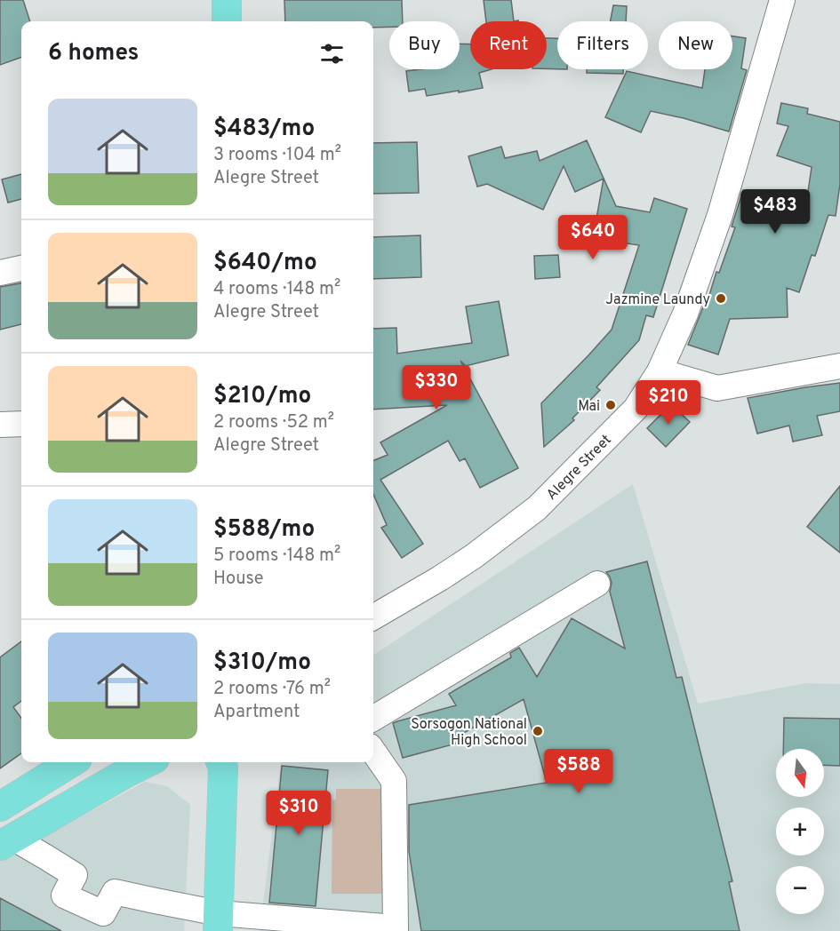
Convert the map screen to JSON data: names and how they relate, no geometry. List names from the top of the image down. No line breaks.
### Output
{"streets":{"street":["Alegre Street"]},"places":["Jazmine Laundy","Mai","Sorsogon National High School"],"north":"bottom","page":{"chip":["Buy","Rent","Filters","New"],"heading":"6 homes","list":[{"name":"$483/mo","note":"3 rooms · 104 m² · Alegre Street"},{"name":"$640/mo","note":"4 rooms · 148 m² · Alegre Street"},{"name":"$210/mo","note":"2 rooms · 52 m² · Alegre Street"},{"name":"$588/mo","note":"5 rooms · 148 m² · House"},{"name":"$310/mo","note":"2 rooms · 76 m² · Apartment"}],"price":["$483","$640","$330","$210","$588","$310"],"map_buttons":["+","−"]}}
